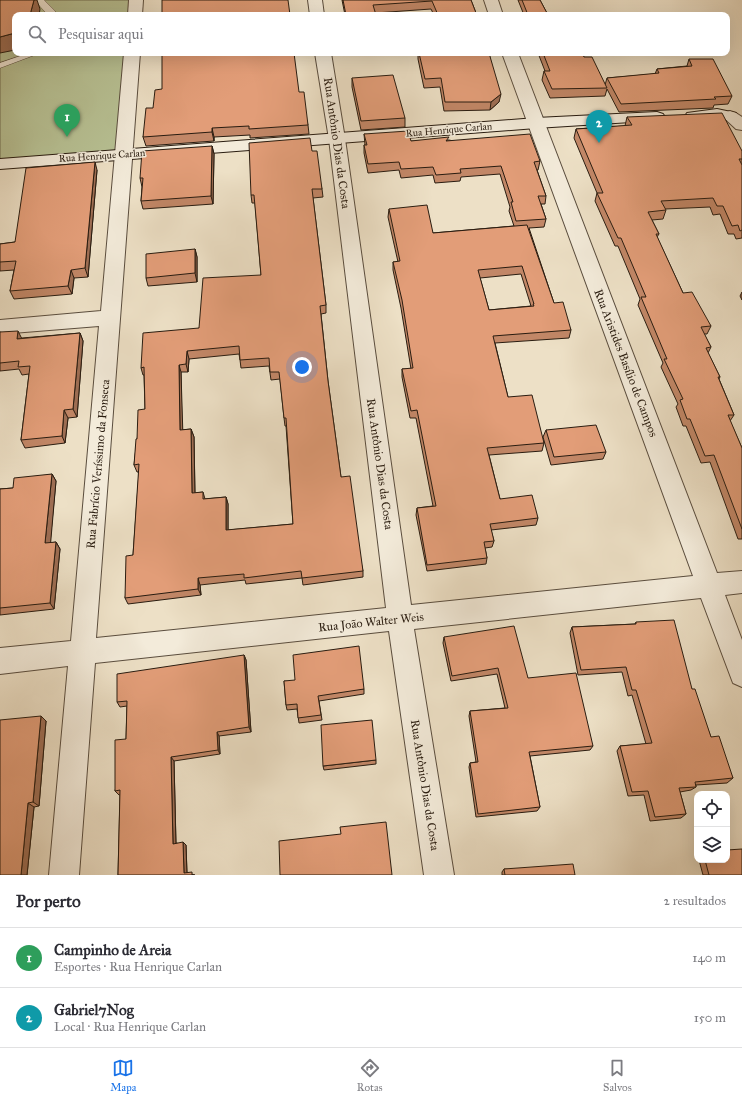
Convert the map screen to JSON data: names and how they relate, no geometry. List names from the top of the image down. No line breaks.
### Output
{"streets":{"street":["Rua Henrique Carlan","Rua Antônio Dias da Costa","Rua Aristides Basílio de Campos","Rua Fabrício Veríssimo da Fonseca","Rua João Walter Weis"]},"crossings":[["Rua Henrique Carlan","Rua Antônio Dias da Costa"],["Rua Henrique Carlan","Rua Aristides Basílio de Campos"],["Rua Henrique Carlan","Rua Fabrício Veríssimo da Fonseca"],["Rua Antônio Dias da Costa","Rua João Walter Weis"],["Rua Aristides Basílio de Campos","Rua João Walter Weis"],["Rua Fabrício Veríssimo da Fonseca","Rua João Walter Weis"]],"page":{"search":"Pesquisar aqui","pins":["1","2"],"heading":["Por perto","2 resultados"],"list":[{"mark":"1","name":"Campinho de Areia","note":"Esportes · Rua Henrique Carlan","value":"140 m"},{"mark":"2","name":"Gabriel7Nog","note":"Local · Rua Henrique Carlan","value":"150 m"}],"nav":["Mapa","Rotas","Salvos"]}}
